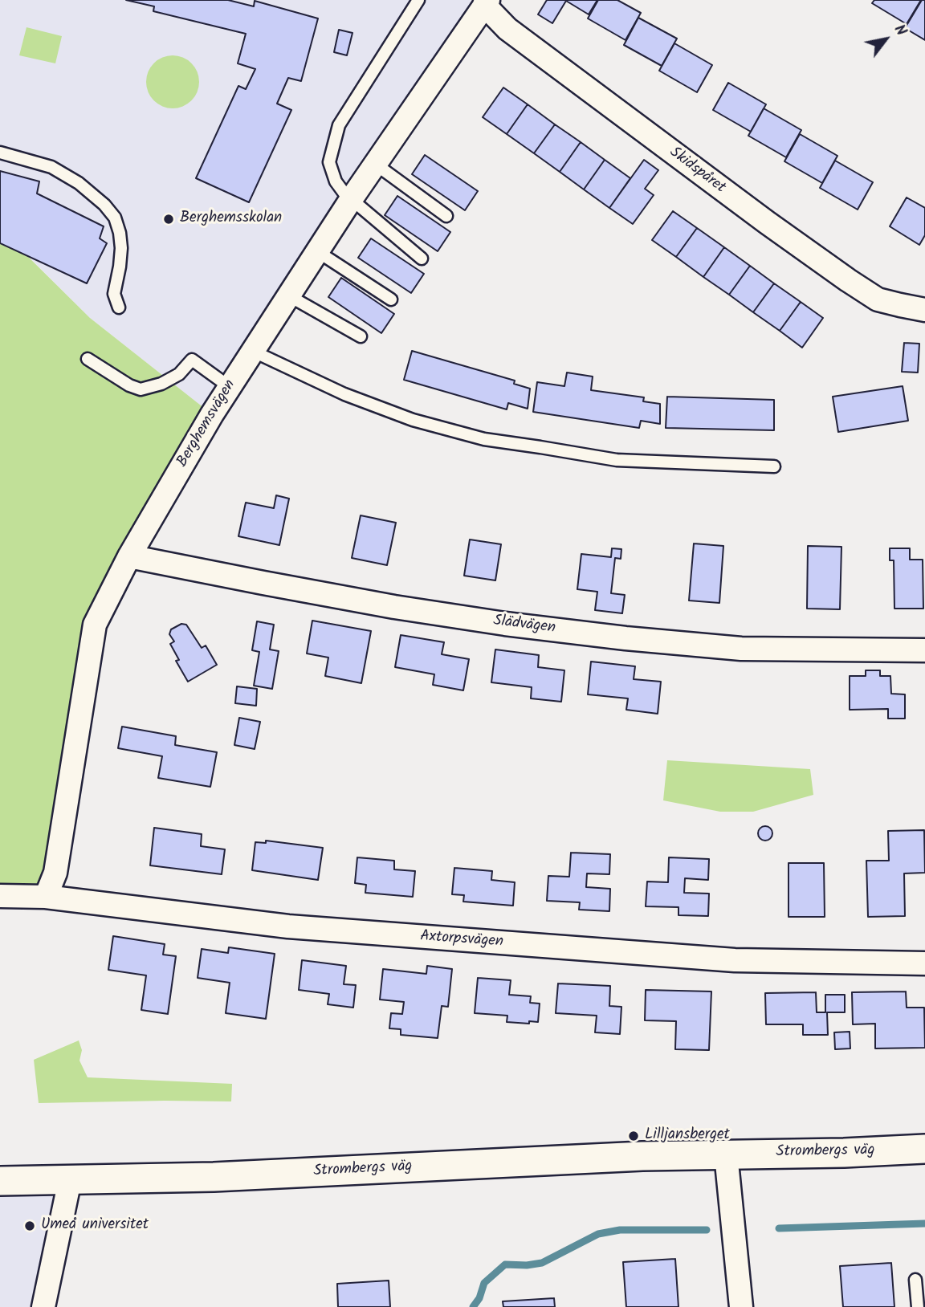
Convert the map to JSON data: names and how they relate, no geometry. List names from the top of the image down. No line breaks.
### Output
{"streets":{"street":["Skidspåret","Berghemsvägen","Slädvägen","Axtorpsvägen","Strombergs väg"]},"crossings":[["Skidspåret","Berghemsvägen"],["Berghemsvägen","Slädvägen"],["Berghemsvägen","Axtorpsvägen"]],"places":["Berghemsskolan","Lilljansberget","Umeå universitet"],"north":"top right"}
